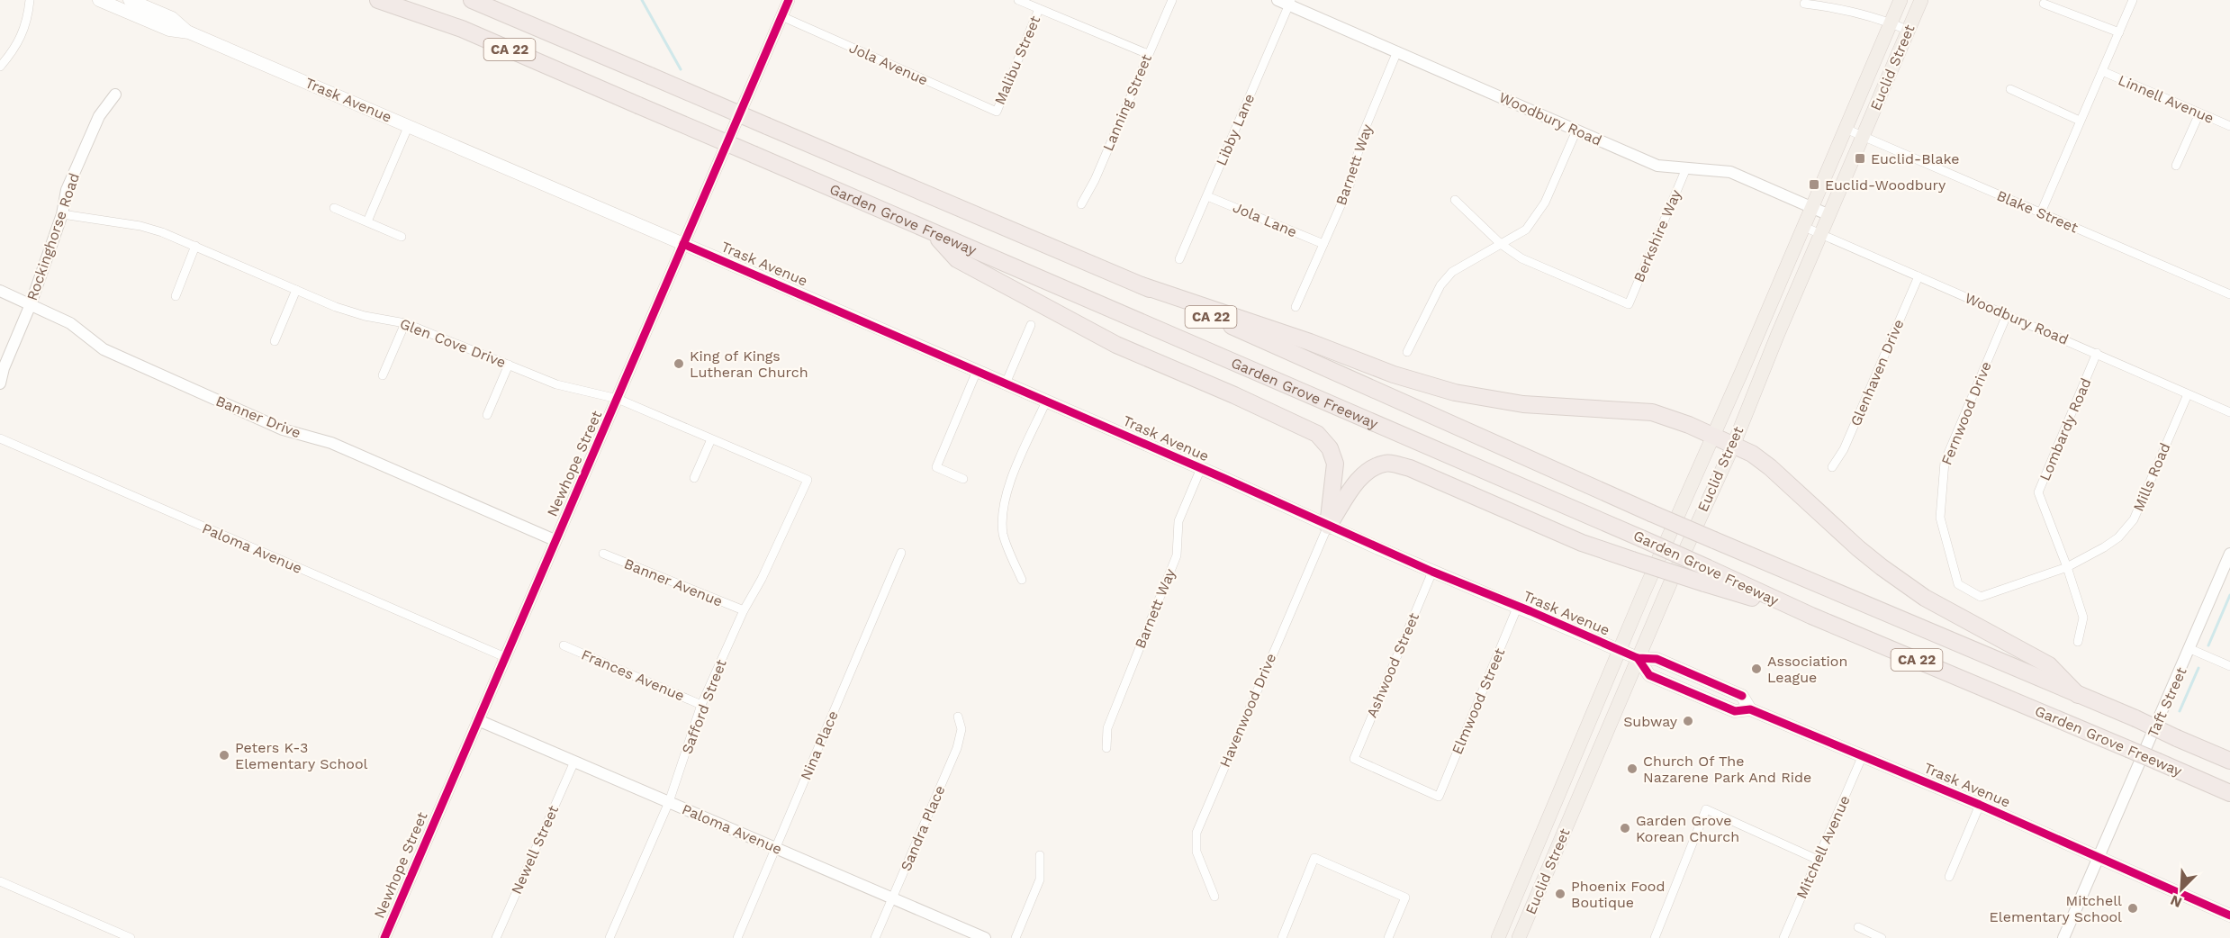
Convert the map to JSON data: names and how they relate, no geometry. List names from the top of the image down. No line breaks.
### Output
{"streets":{"highway":["CA 22","Garden Grove Freeway"],"main road":["Euclid Street","Trask Avenue"],"street":["Malibu Street","Jola Avenue","Linnell Avenue","Lanning Street","Woodbury Road","Libby Lane","Barnett Way","Blake Street","Jola Lane","Berkshire Way","Rockinghorse Road","Glen Cove Drive","Glenhaven Drive","Fernwood Drive","Banner Drive","Lombardy Road","Newhope Street","Mills Road","Paloma Avenue","Banner Avenue","Ashwood Street","Frances Avenue","Elmwood Street","Taft Street","Safford Street","Havenwood Drive","Nina Place","Sandra Place","Mitchell Avenue","Newell Street"]},"crossings":[["Malibu Street","Jola Avenue"],["Jola Avenue","Newhope Street"],["Euclid Street","Trask Avenue"],["Euclid Street","Woodbury Road"],["Euclid Street","Blake Street"],["Trask Avenue","Barnett Way"],["Trask Avenue","Newhope Street"],["Trask Avenue","Ashwood Street"],["Trask Avenue","Elmwood Street"],["Trask Avenue","Taft Street"],["Trask Avenue","Havenwood Drive"],["Trask Avenue","Mitchell Avenue"],["Woodbury Road","Libby Lane"],["Woodbury Road","Barnett Way"],["Woodbury Road","Berkshire Way"],["Woodbury Road","Glenhaven Drive"],["Woodbury Road","Fernwood Drive"],["Woodbury Road","Lombardy Road"],["Woodbury Road","Mills Road"],["Libby Lane","Jola Lane"],["Barnett Way","Jola Lane"],["Rockinghorse Road","Glen Cove Drive"],["Rockinghorse Road","Banner Drive"],["Glen Cove Drive","Newhope Street"],["Glen Cove Drive","Safford Street"],["Fernwood Drive","Mills Road"],["Banner Drive","Newhope Street"],["Lombardy Road","Mills Road"],["Newhope Street","Paloma Avenue"],["Paloma Avenue","Safford Street"],["Paloma Avenue","Nina Place"],["Paloma Avenue","Sandra Place"],["Paloma Avenue","Newell Street"],["Banner Avenue","Safford Street"],["Ashwood Street","Elmwood Street"],["Frances Avenue","Safford Street"]],"places":{"transit":["Euclid-Blake","Euclid-Woodbury"],"other":["King of Kings Lutheran Church","Association League","Subway","Peters K-3 Elementary School","Church Of The Nazarene Park And Ride","Garden Grove Korean Church","Phoenix Food Boutique","Mitchell Elementary School"]},"north":"bottom left"}
